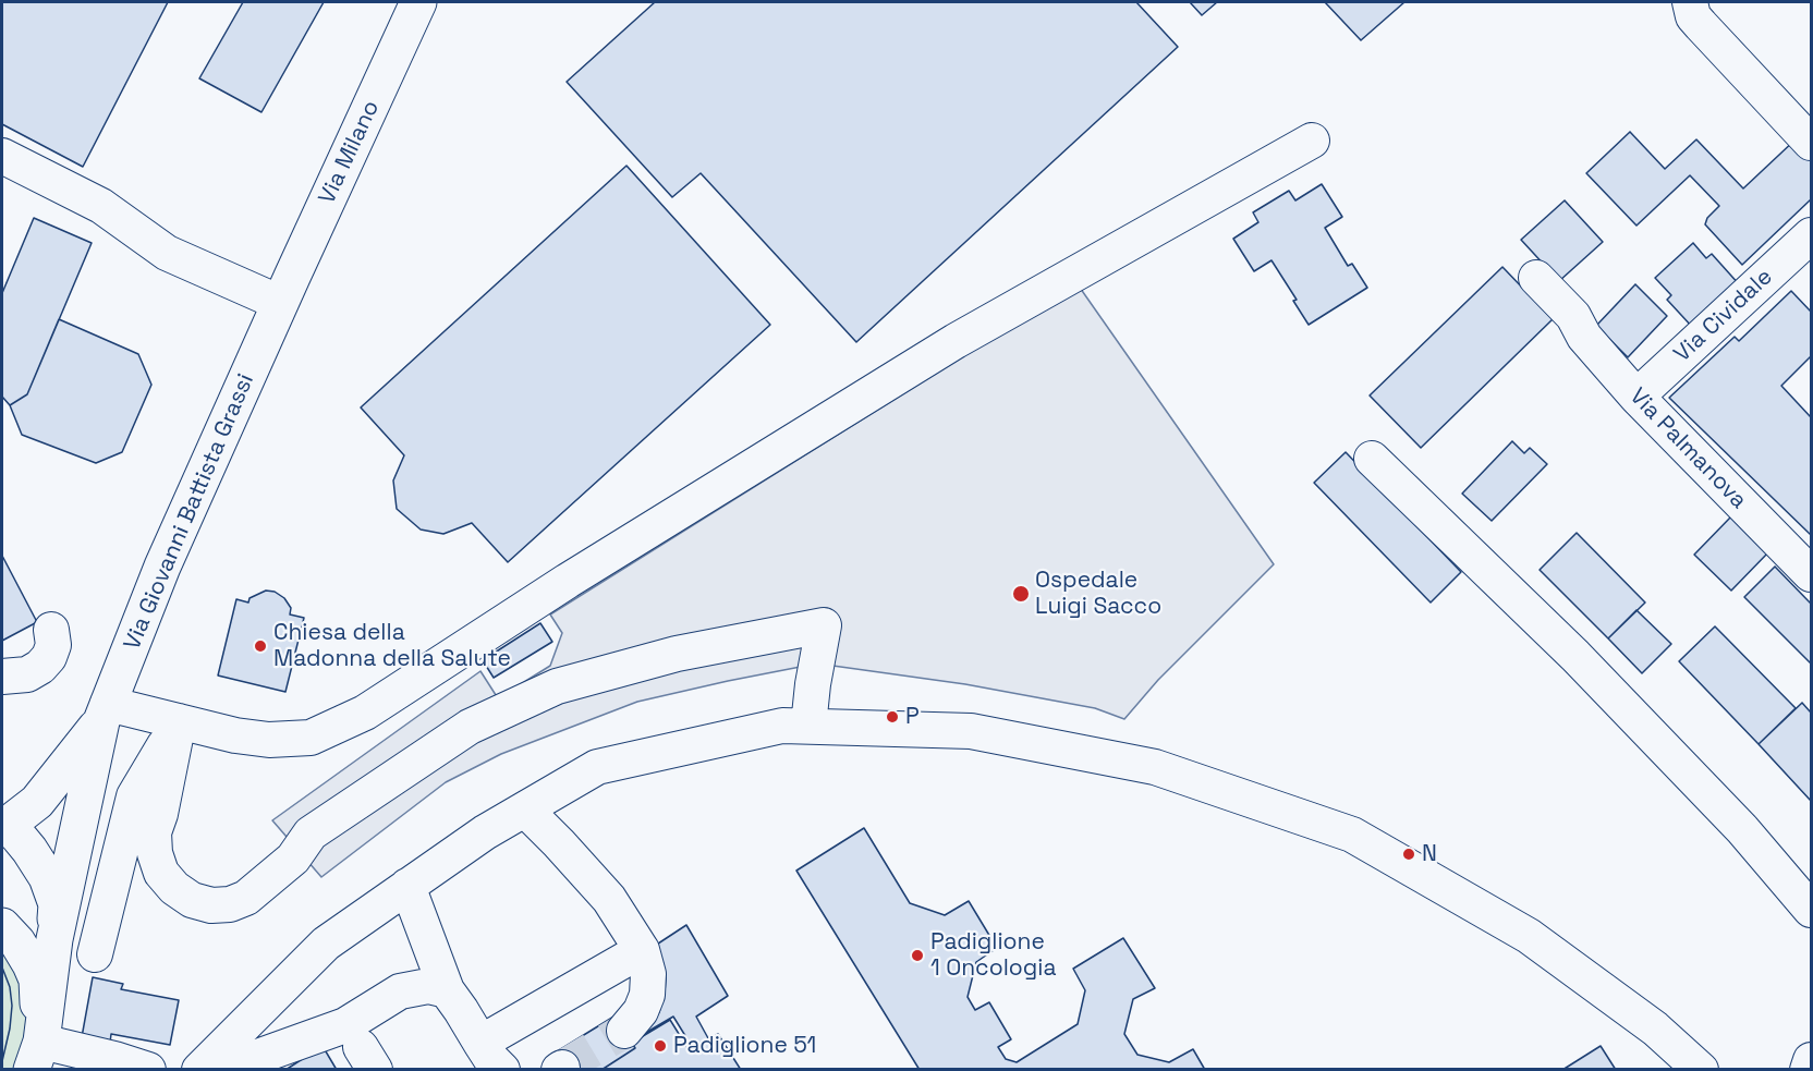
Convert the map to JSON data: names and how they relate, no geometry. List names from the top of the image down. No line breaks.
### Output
{"streets":{"main road":["Via Milano","Via Giovanni Battista Grassi"],"street":["Via Cividale","Via Palmanova"]},"crossings":[["Via Milano","Via Giovanni Battista Grassi"],["Via Cividale","Via Palmanova"]],"places":["Ospedale Luigi Sacco","Chiesa della Madonna della Salute","P","N","Padiglione 1 Oncologia","Padiglione 51"]}
